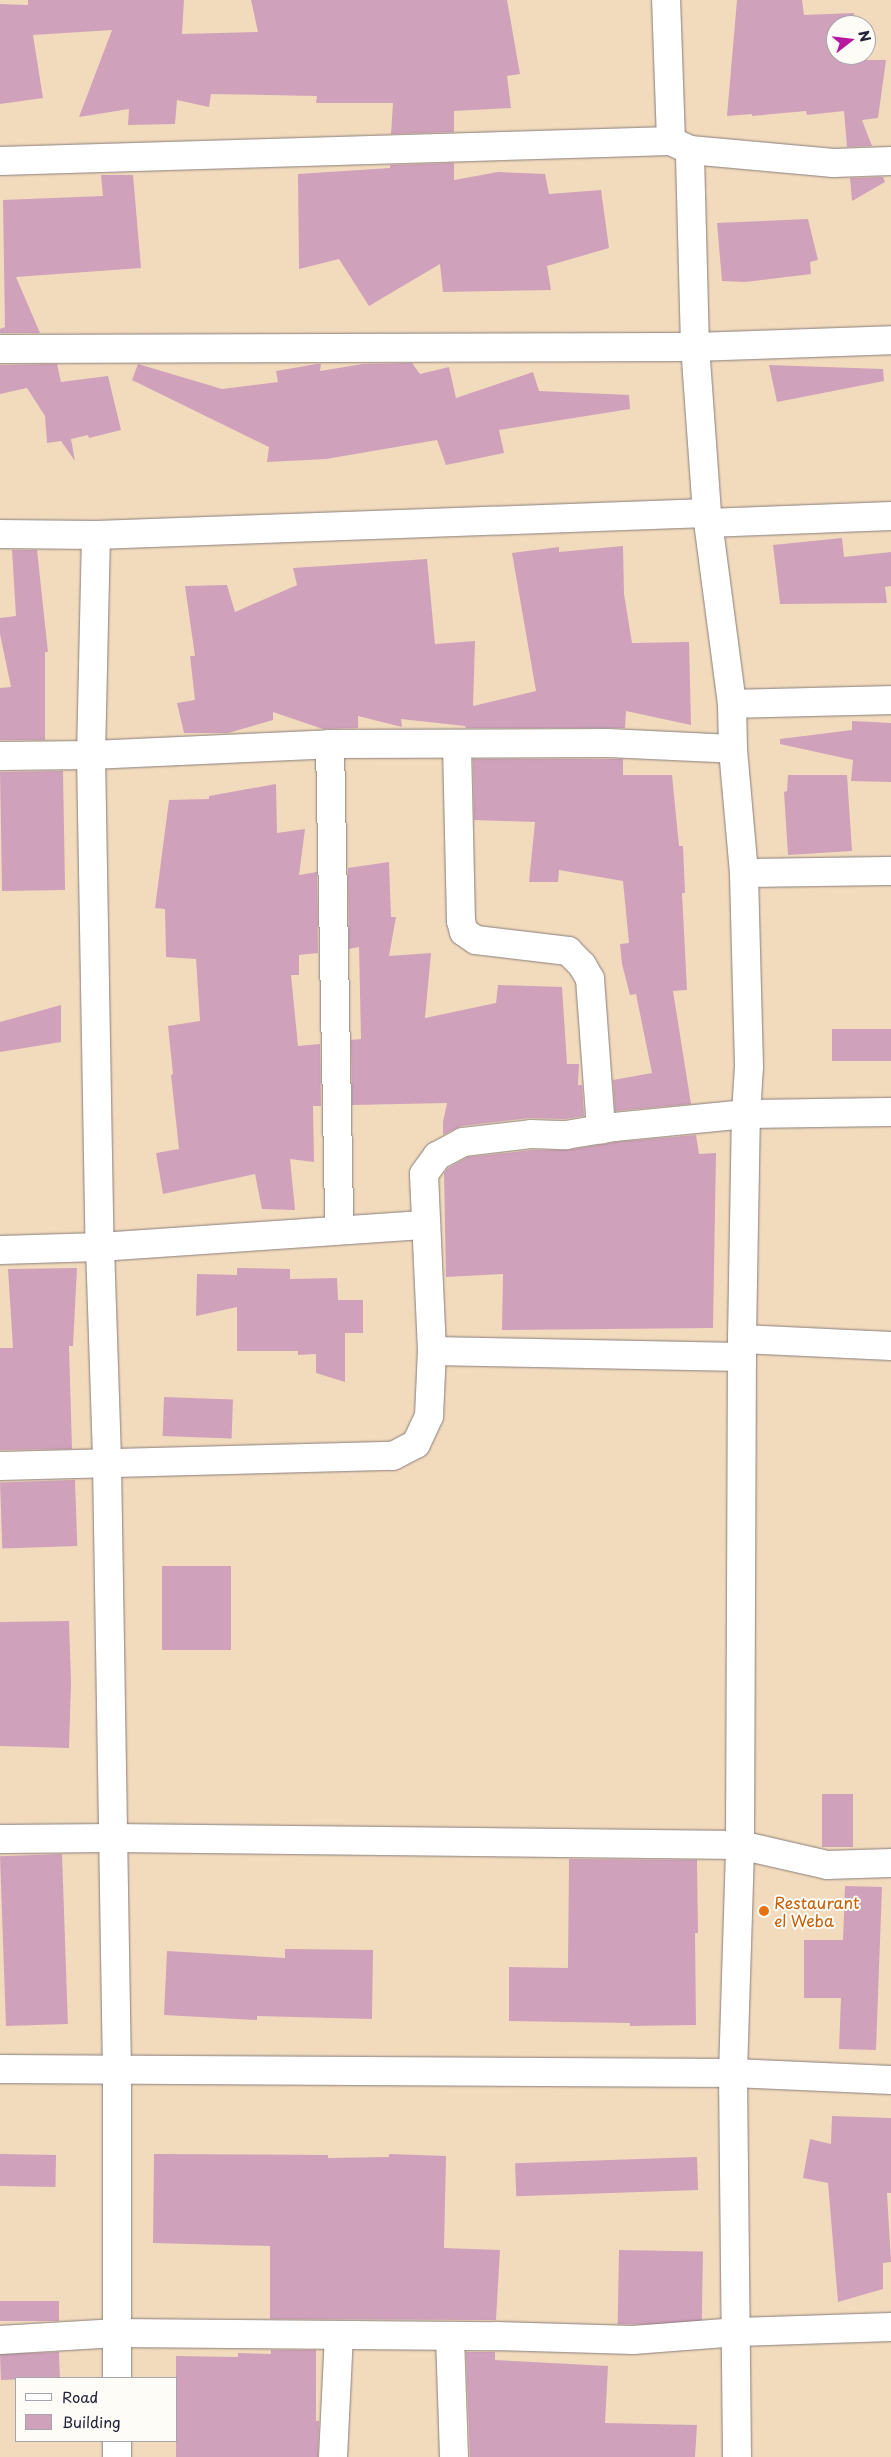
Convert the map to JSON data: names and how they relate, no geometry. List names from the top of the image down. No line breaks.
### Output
{"places":["Restaurant el Weba"],"legend":["Road","Building"],"north":"right"}
